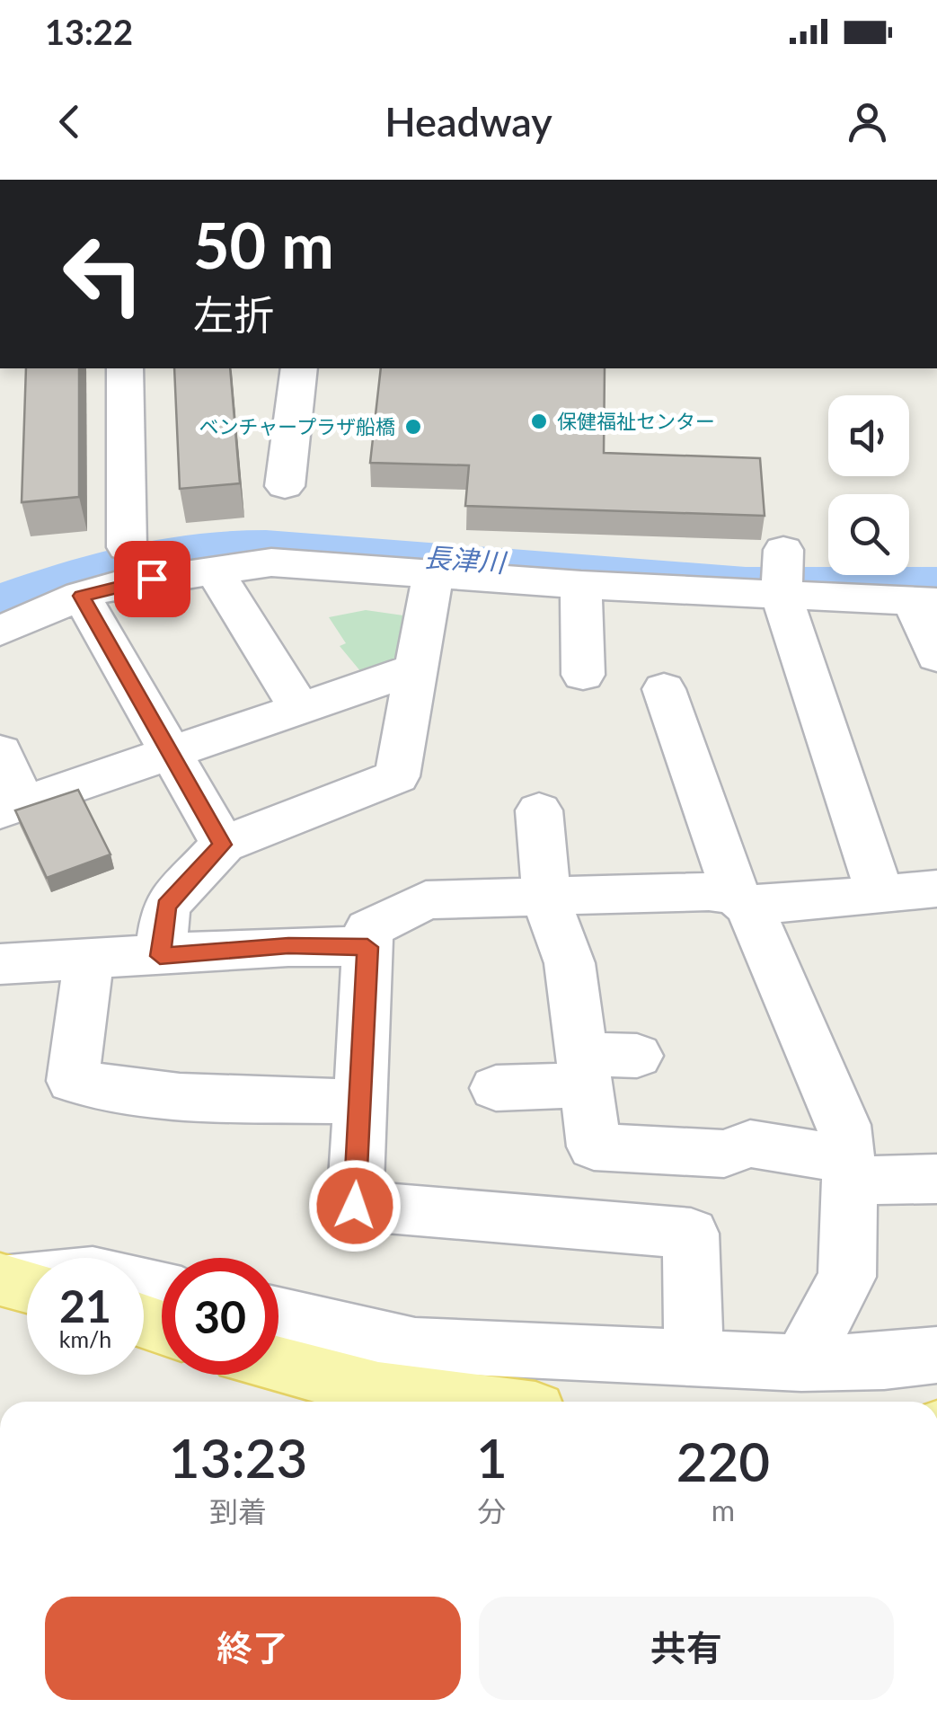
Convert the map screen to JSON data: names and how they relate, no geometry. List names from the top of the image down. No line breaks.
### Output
{"water":["長津川"],"places":["保健福祉センター","ベンチャープラザ船橋"],"page":{"status":"13:22","header":"Headway","turn":["50 m","左折"],"speed":"21 km/h","limit":"30","eta":["13:23","到着","1","分","220","m"],"buttons":["終了","共有"]}}
